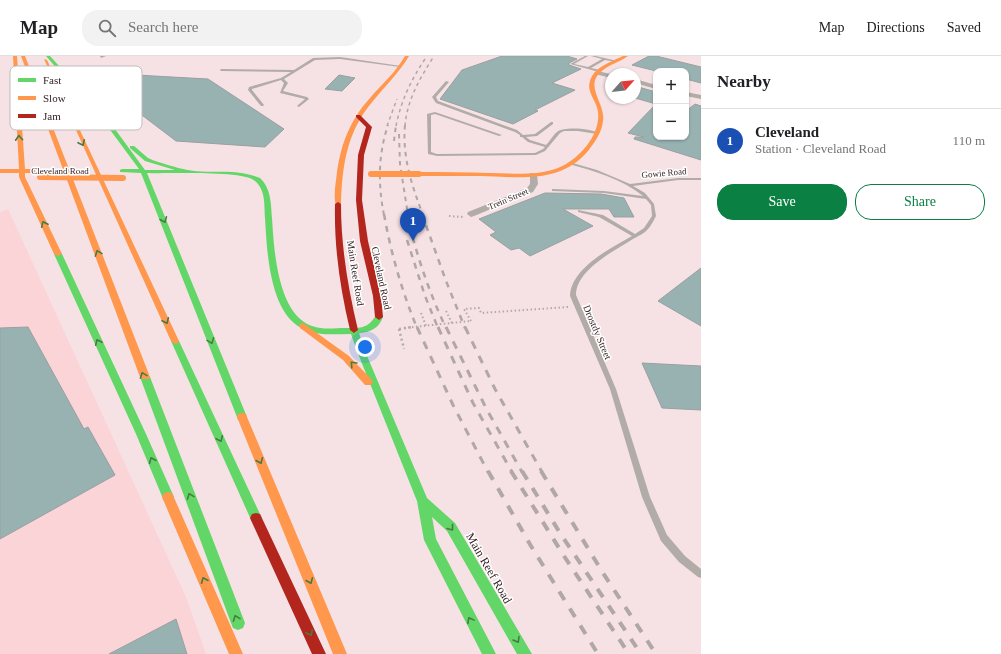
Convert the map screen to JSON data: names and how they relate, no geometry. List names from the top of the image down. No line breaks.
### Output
{"streets":{"main road":["Cleveland Road","Main Reef Road"],"street":["Trein Street"],"lane":["Gowie Road","Drostdy Street"]},"crossings":[["Cleveland Road","Main Reef Road"]],"legend":["Fast","Slow","Jam"],"north":"top right","page":{"header":"Map","search":"Search here","nav":["Map","Directions","Saved"],"heading":"Nearby","map_buttons":["+","−"],"list":[{"mark":"1","name":"Cleveland","note":"Station · Cleveland Road","value":"110 m"}],"buttons":["Save","Share"],"pins":"1"}}
